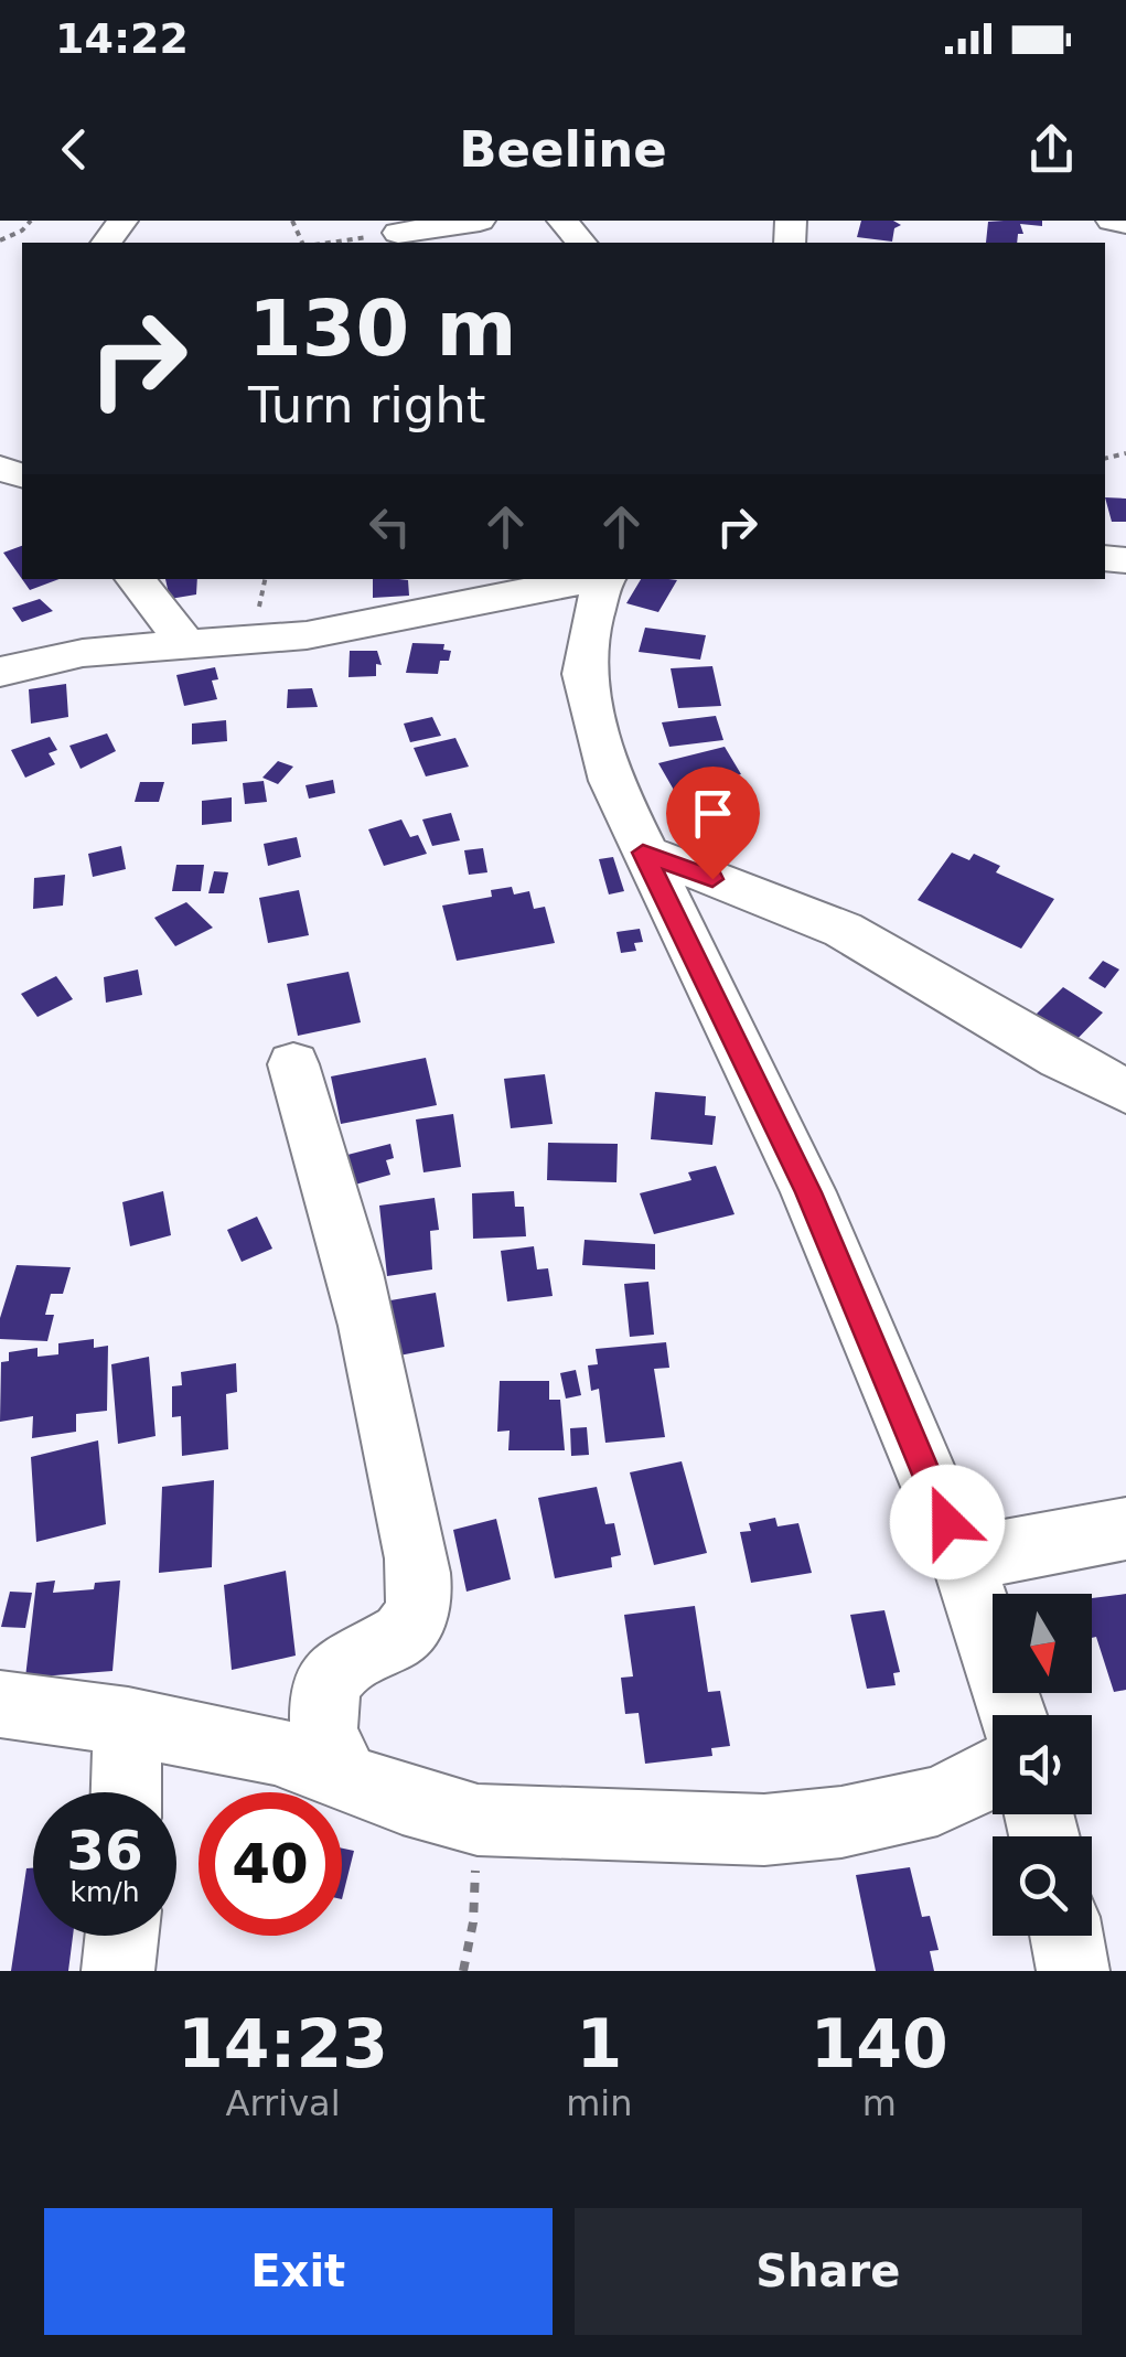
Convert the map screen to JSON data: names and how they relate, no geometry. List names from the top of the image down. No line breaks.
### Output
{"north":"bottom","page":{"status":"14:22","header":"Beeline","turn":["130 m","Turn right"],"speed":"36 km/h","limit":"40","eta":["14:23","Arrival","1","min","140","m"],"buttons":["Exit","Share"]}}
